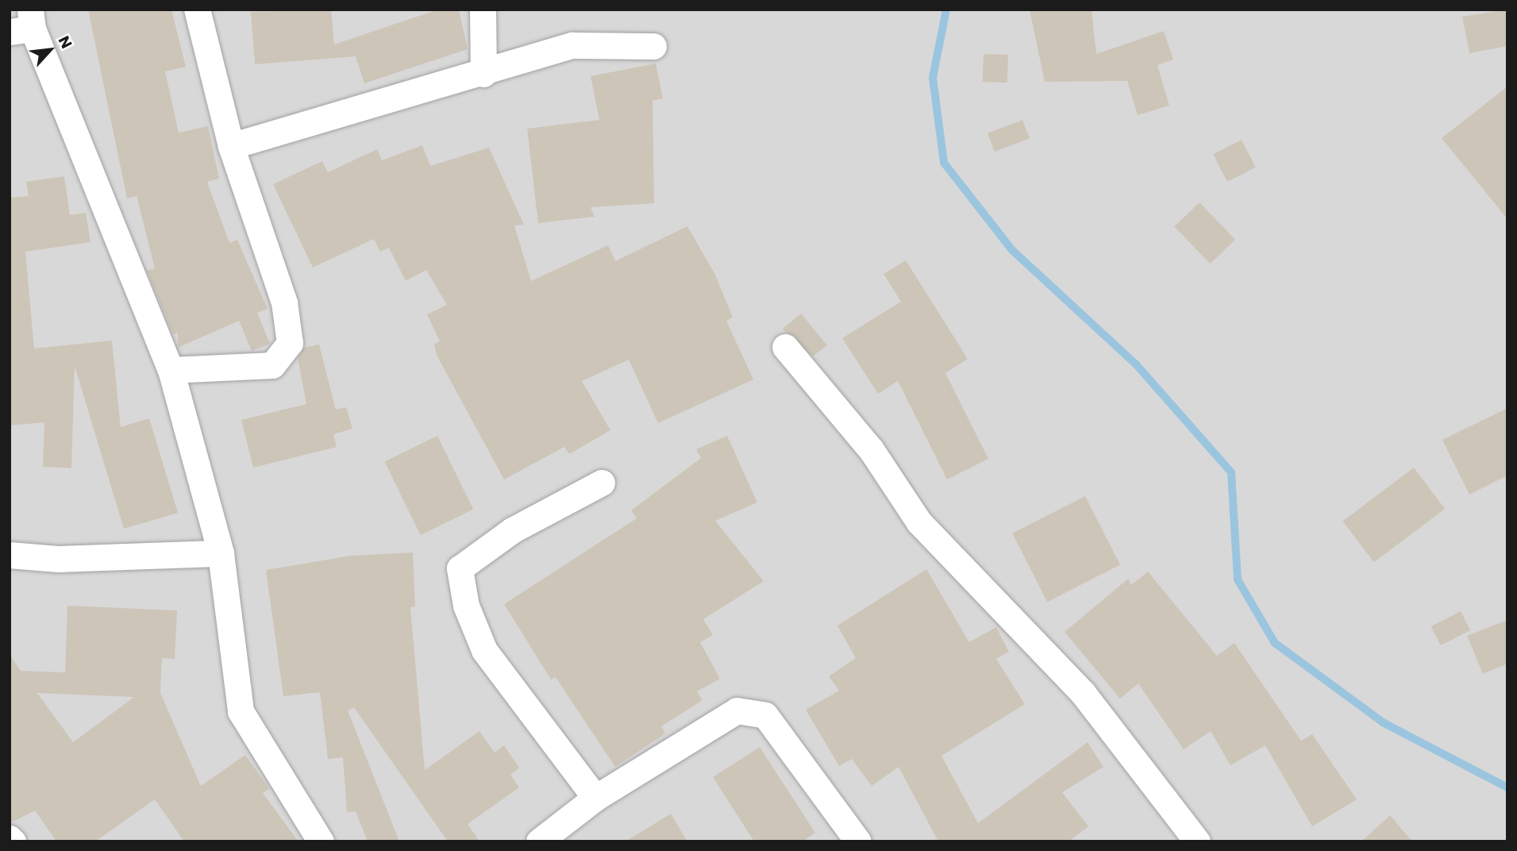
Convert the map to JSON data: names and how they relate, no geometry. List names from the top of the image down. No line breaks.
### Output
{"north":"top right"}
